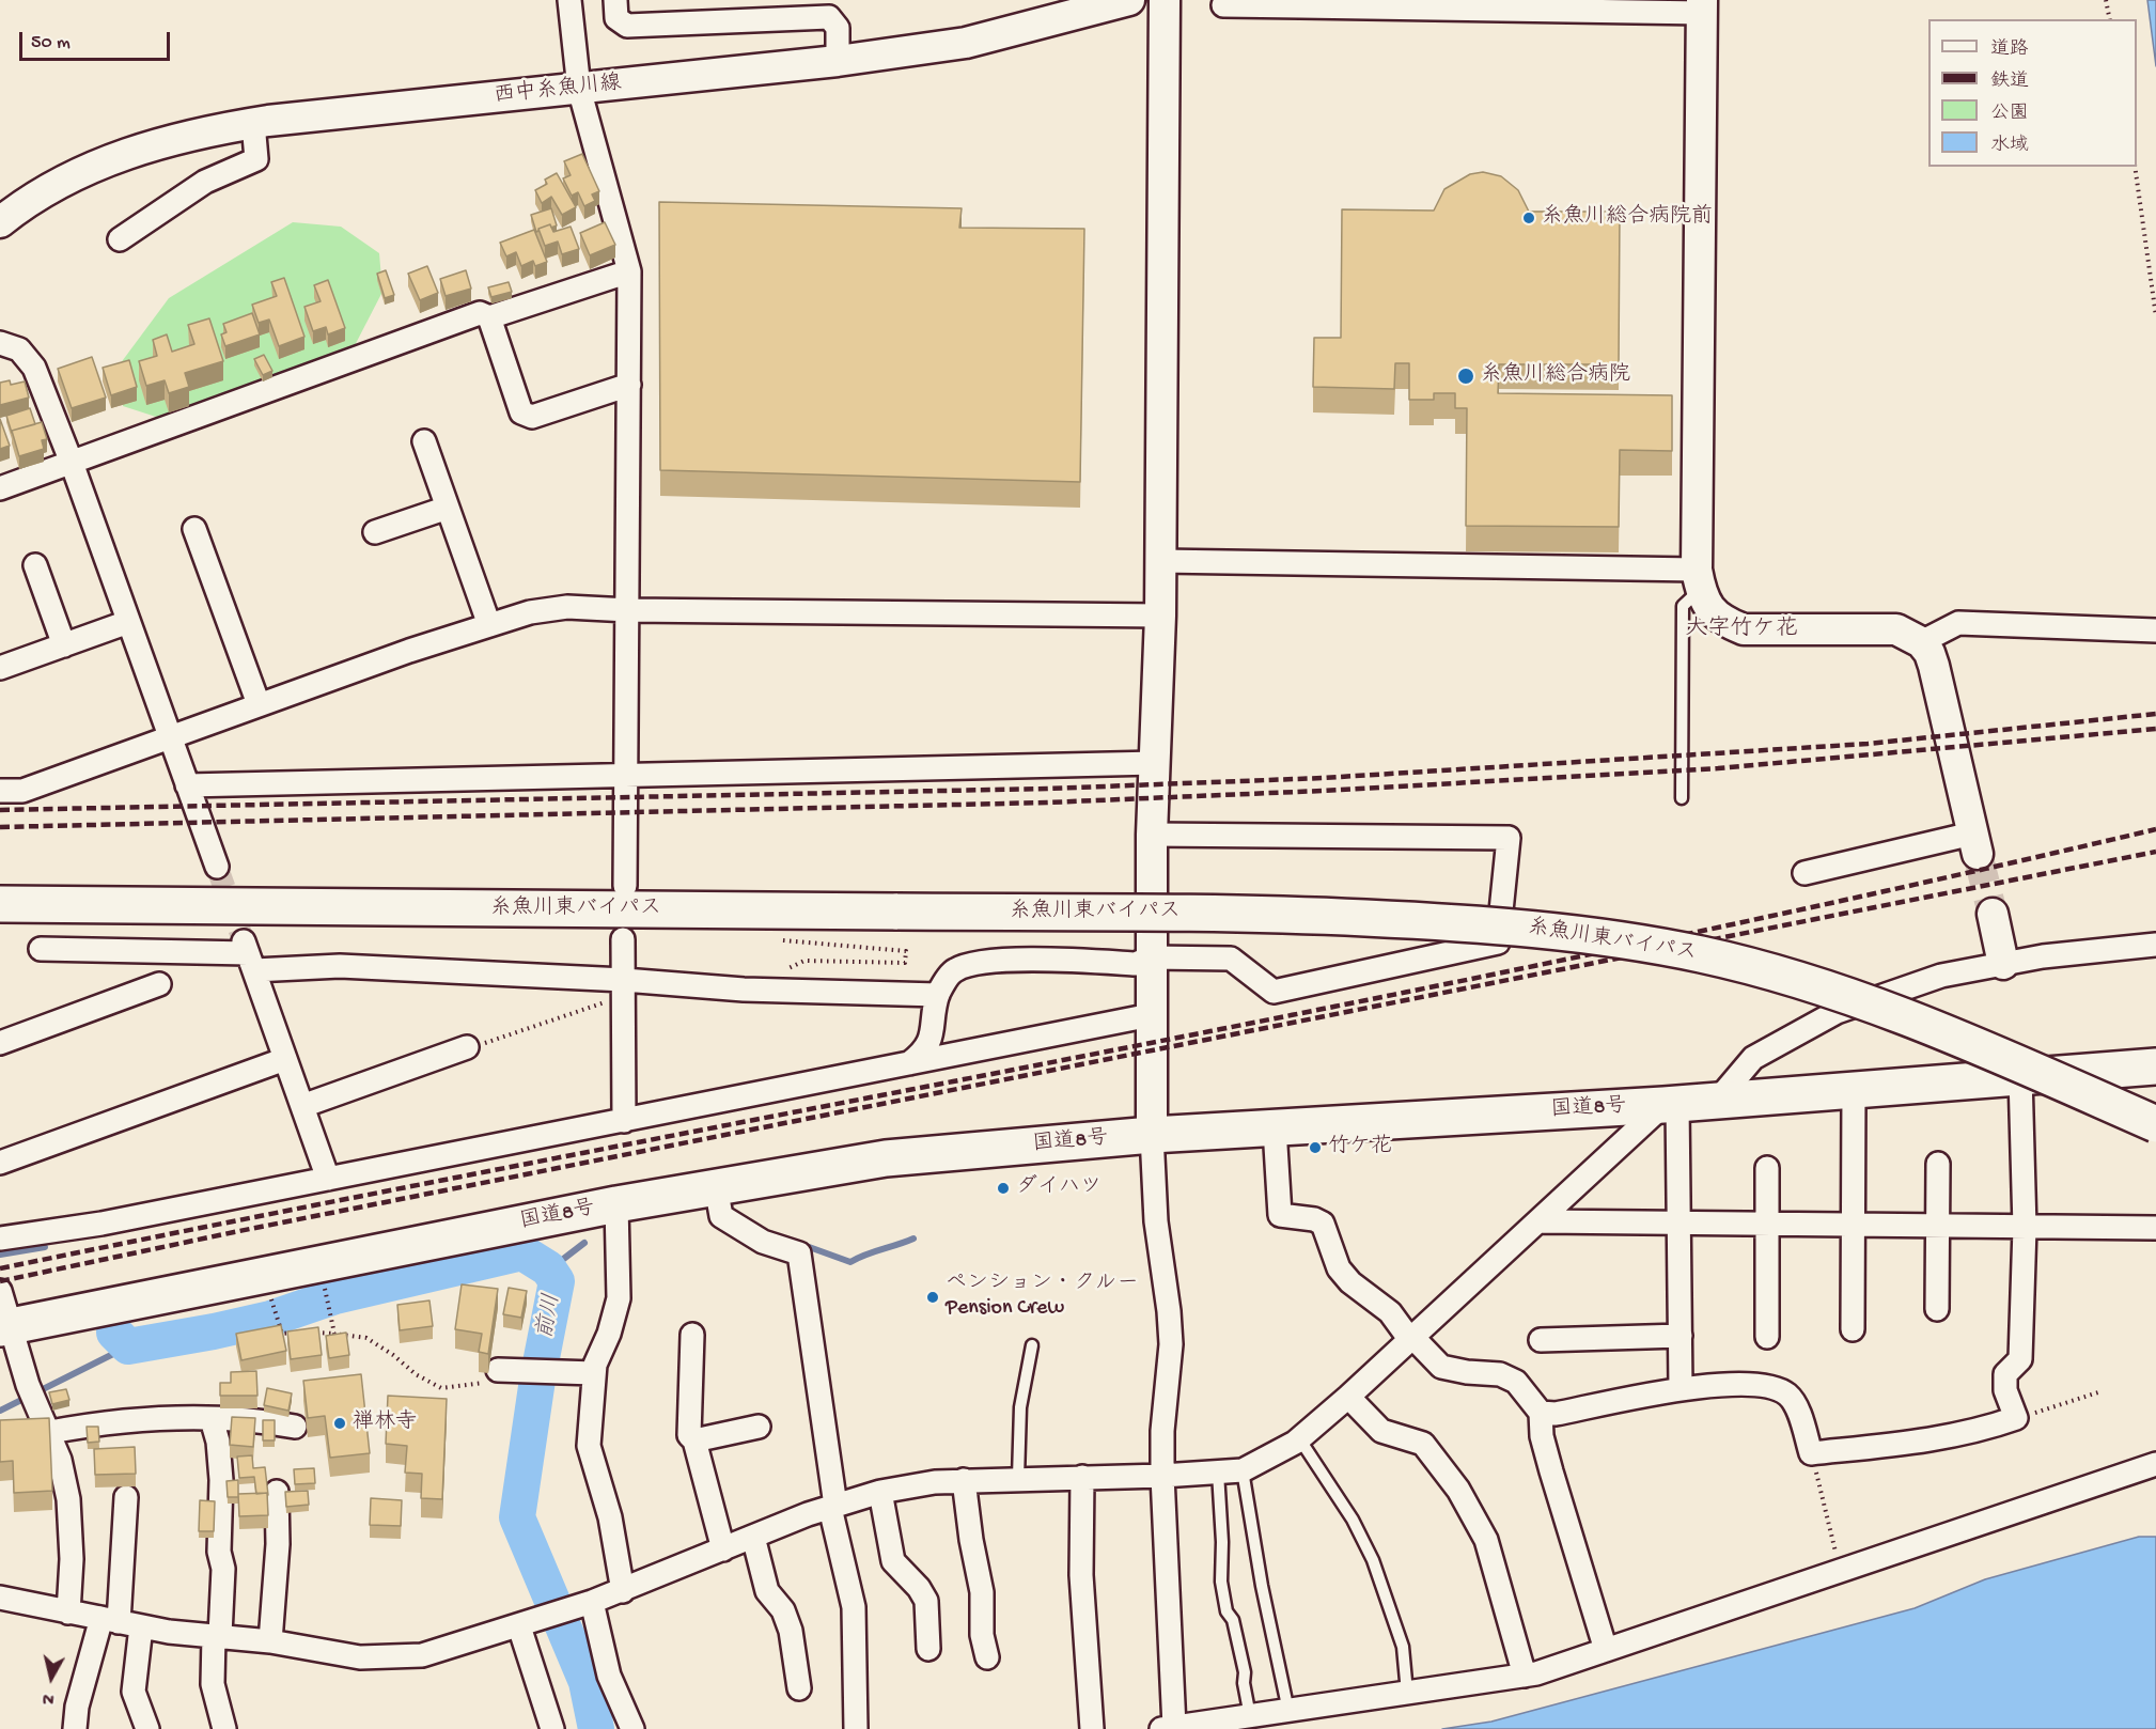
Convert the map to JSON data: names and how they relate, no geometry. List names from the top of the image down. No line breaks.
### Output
{"streets":{"highway":["糸魚川東バイパス","国道8号"],"street":["西中糸魚川線"]},"districts":["大字竹ケ花"],"water":["前川"],"places":["糸魚川総合病院前","糸魚川総合病院","竹ケ花","ダイハツ","ペンション・クルー Pension Crew","禅林寺"],"legend":["道路","鉄道","公園","水域"],"scale_bar":"50 m","north":"bottom"}
